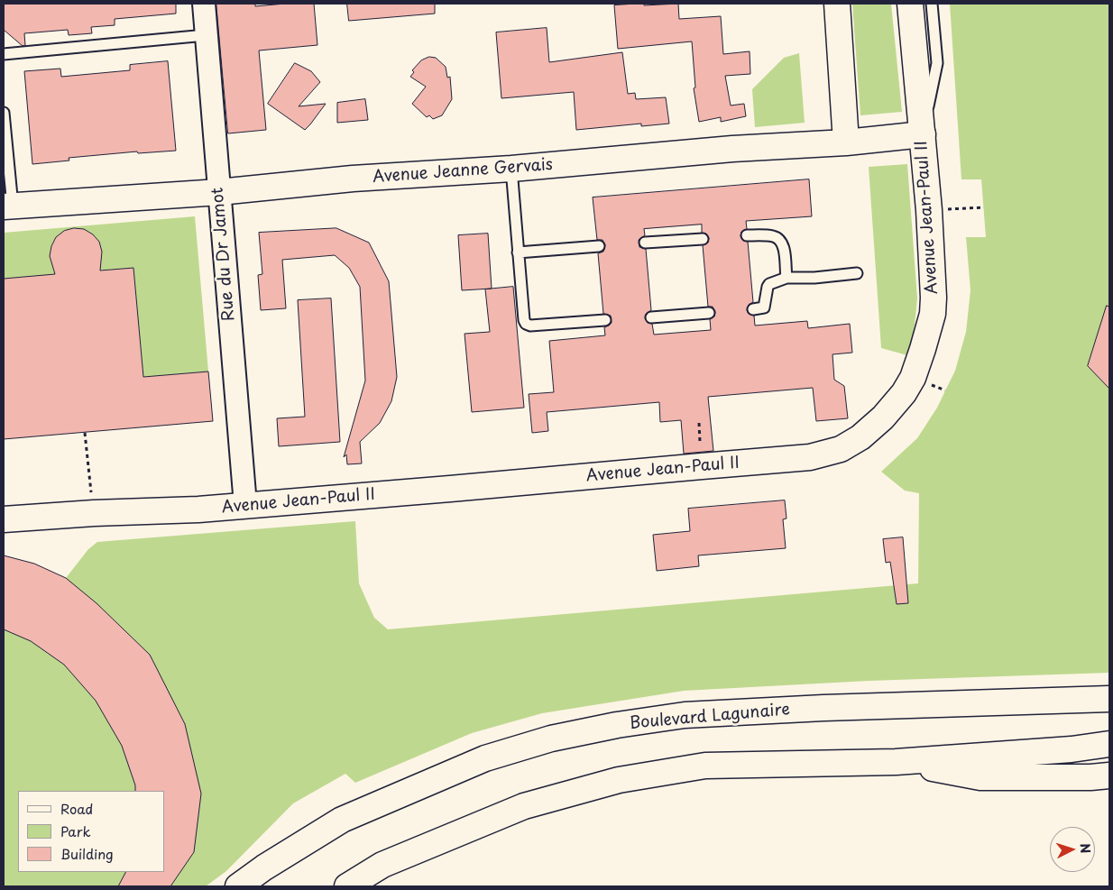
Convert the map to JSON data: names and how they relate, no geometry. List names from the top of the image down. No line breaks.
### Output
{"streets":{"main road":["Avenue Jeanne Gervais","Avenue Jean-Paul II","Boulevard Lagunaire"],"street":["Rue du Dr Jamot"]},"crossings":[["Avenue Jeanne Gervais","Avenue Jean-Paul II"],["Avenue Jeanne Gervais","Rue du Dr Jamot"],["Avenue Jean-Paul II","Rue du Dr Jamot"]],"legend":["Road","Park","Building"],"north":"right"}
